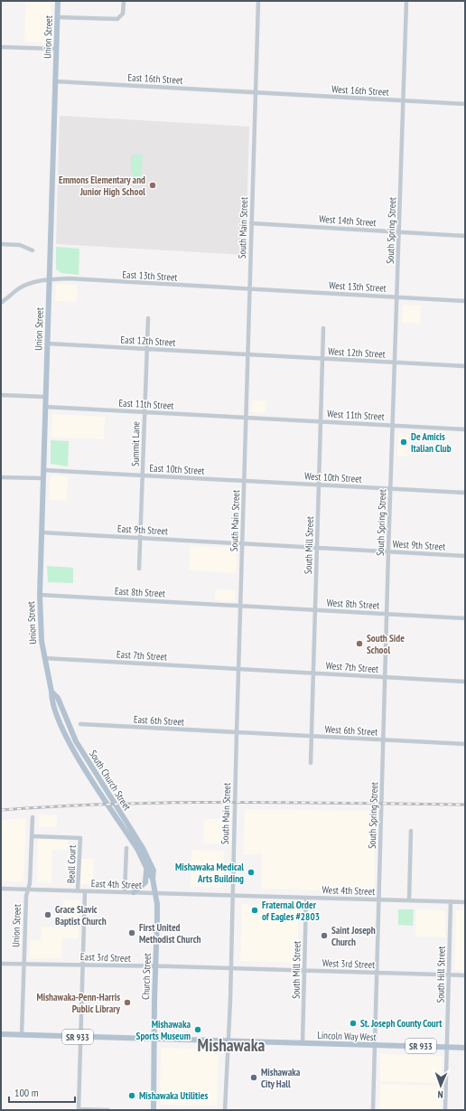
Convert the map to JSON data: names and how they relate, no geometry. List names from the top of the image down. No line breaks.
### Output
{"streets":{"main road":["Union Street","South Church Street","Church Street","Lincoln Way West","SR 933"],"street":["East 16th Street","West 16th Street","West 14th Street","South Main Street","South Spring Street","East 13th Street","West 13th Street","East 12th Street","West 12th Street","East 11th Street","West 11th Street","Summit Lane","East 10th Street","West 10th Street","East 9th Street","South Mill Street","West 9th Street","East 8th Street","West 8th Street","East 7th Street","West 7th Street","East 6th Street","West 6th Street","Beall Court","East 4th Street","West 4th Street","East 3rd Street","West 3rd Street","South Hill Street"]},"crossings":[["Union Street","East 16th Street"],["Union Street","East 13th Street"],["Union Street","East 12th Street"],["Union Street","East 11th Street"],["Union Street","East 10th Street"],["Union Street","East 9th Street"],["Union Street","East 8th Street"],["Union Street","East 7th Street"],["Union Street","South Church Street"],["Union Street","Beall Court"],["Union Street","East 4th Street"],["Union Street","East 3rd Street"],["Union Street","SR 933"],["East 16th Street","West 16th Street"],["East 16th Street","South Main Street"],["West 16th Street","South Main Street"],["West 16th Street","South Spring Street"],["West 14th Street","South Main Street"],["West 14th Street","South Spring Street"],["South Main Street","East 13th Street"],["South Main Street","West 13th Street"],["South Main Street","East 12th Street"],["South Main Street","West 12th Street"],["South Main Street","East 11th Street"],["South Main Street","West 11th Street"],["South Main Street","East 10th Street"],["South Main Street","West 10th Street"],["South Main Street","East 9th Street"],["South Main Street","West 9th Street"],["South Main Street","East 8th Street"],["South Main Street","West 8th Street"],["South Main Street","East 7th Street"],["South Main Street","West 7th Street"],["South Main Street","East 6th Street"],["South Main Street","West 6th Street"],["South Main Street","East 4th Street"],["South Main Street","West 4th Street"],["South Main Street","East 3rd Street"],["South Main Street","West 3rd Street"],["South Main Street","Lincoln Way West"],["South Main Street","SR 933"],["South Spring Street","West 13th Street"],["South Spring Street","West 12th Street"],["South Spring Street","West 11th Street"],["South Spring Street","West 10th Street"],["South Spring Street","West 9th Street"],["South Spring Street","West 8th Street"],["South Spring Street","West 7th Street"],["South Spring Street","West 6th Street"],["South Spring Street","West 4th Street"],["South Spring Street","West 3rd Street"],["South Spring Street","Lincoln Way West"],["East 13th Street","West 13th Street"],["East 12th Street","West 12th Street"],["East 12th Street","Summit Lane"],["West 12th Street","South Mill Street"],["East 11th Street","West 11th Street"],["East 11th Street","Summit Lane"],["West 11th Street","South Mill Street"],["Summit Lane","East 10th Street"],["Summit Lane","East 9th Street"],["East 10th Street","West 10th Street"],["West 10th Street","South Mill Street"],["East 9th Street","West 9th Street"],["South Mill Street","West 9th Street"],["South Mill Street","West 8th Street"],["South Mill Street","West 7th Street"],["South Mill Street","West 6th Street"],["South Mill Street","West 4th Street"],["South Mill Street","West 3rd Street"],["South Mill Street","Lincoln Way West"],["East 8th Street","West 8th Street"],["East 7th Street","West 7th Street"],["East 7th Street","South Church Street"],["East 6th Street","West 6th Street"],["South Church Street","East 4th Street"],["South Church Street","Church Street"],["Beall Court","East 4th Street"],["East 4th Street","West 4th Street"],["East 4th Street","Church Street"],["West 4th Street","South Hill Street"],["East 3rd Street","West 3rd Street"],["East 3rd Street","Church Street"],["West 3rd Street","South Hill Street"],["South Hill Street","Lincoln Way West"],["Church Street","SR 933"],["Lincoln Way West","SR 933"]],"districts":["Mishawaka"],"places":["Emmons Elementary and Junior High School","De Amicis Italian Club","South Side School","Mishawaka Medical Arts Building","Fraternal Order of Eagles #2803","Grace Slavic Baptist Church","First United Methodist Church","Saint Joseph Church","Mishawaka-Penn-Harris Public Library","St. Joseph County Court","Mishawaka Sports Museum","Mishawaka City Hall","Mishawaka Utilities"],"scale_bar":"100 m","north":"bottom"}
